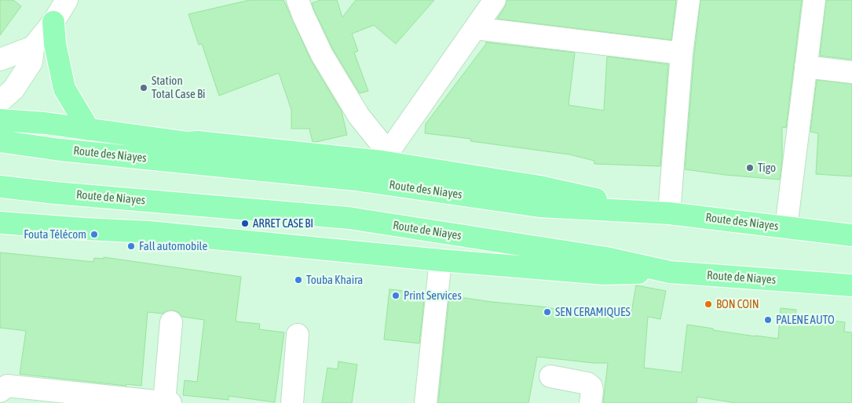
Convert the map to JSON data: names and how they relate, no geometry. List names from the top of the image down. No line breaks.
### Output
{"streets":{"main road":["Route des Niayes","Route de Niayes"]},"places":["Station Total Case Bi","Tigo","ARRET CASE BI","Fouta Télécom","Fall automobile","Touba Khaira","Print Services","BON COIN","SEN CERAMIQUES","PALENE AUTO"]}
